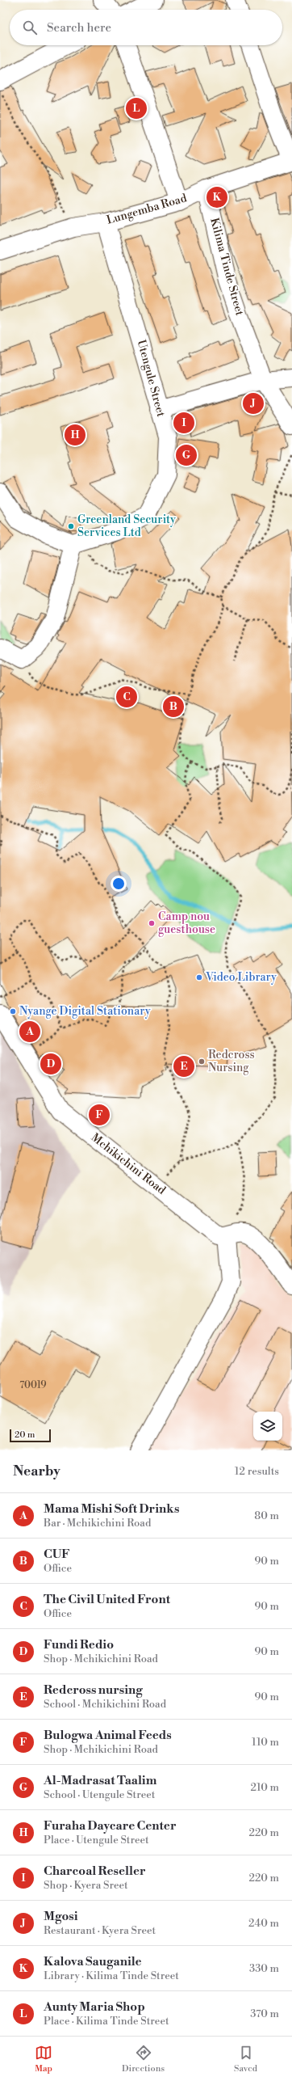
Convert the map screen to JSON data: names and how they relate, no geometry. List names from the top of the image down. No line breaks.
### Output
{"streets":{"street":["Lungemba Road","Kilima Tinde Street","Utengule Street","Mchikichini Road"]},"crossings":[["Lungemba Road","Kilima Tinde Street"],["Lungemba Road","Utengule Street"]],"places":["Greenland Security Services Ltd","Camp nou guesthouse","Video Library","Nyange Digital Stationary","Redcross Nursing"],"house_numbers":["70019"],"scale_bar":"20 m","page":{"search":"Search here","pins":["L","K","J","I","H","G","C","B","A","D","E","F"],"scale":"20 m","heading":["Nearby","12 results"],"list":[{"mark":"A","name":"Mama Mishi Soft Drinks","note":"Bar · Mchikichini Road","value":"80 m"},{"mark":"B","name":"CUF","note":"Office","value":"90 m"},{"mark":"C","name":"The Civil United Front","note":"Office","value":"90 m"},{"mark":"D","name":"Fundi Redio","note":"Shop · Mchikichini Road","value":"90 m"},{"mark":"E","name":"Redcross nursing","note":"School · Mchikichini Road","value":"90 m"},{"mark":"F","name":"Bulogwa Animal Feeds","note":"Shop · Mchikichini Road","value":"110 m"},{"mark":"G","name":"Al-Madrasat Taalim","note":"School · Utengule Street","value":"210 m"},{"mark":"H","name":"Furaha Daycare Center","note":"Place · Utengule Street","value":"220 m"},{"mark":"I","name":"Charcoal Reseller","note":"Shop · Kyera Sreet","value":"220 m"},{"mark":"J","name":"Mgosi","note":"Restaurant · Kyera Sreet","value":"240 m"},{"mark":"K","name":"Kalova Sauganile","note":"Library · Kilima Tinde Street","value":"330 m"},{"mark":"L","name":"Aunty Maria Shop","note":"Place · Kilima Tinde Street","value":"370 m"}],"nav":["Map","Directions","Saved"]}}
